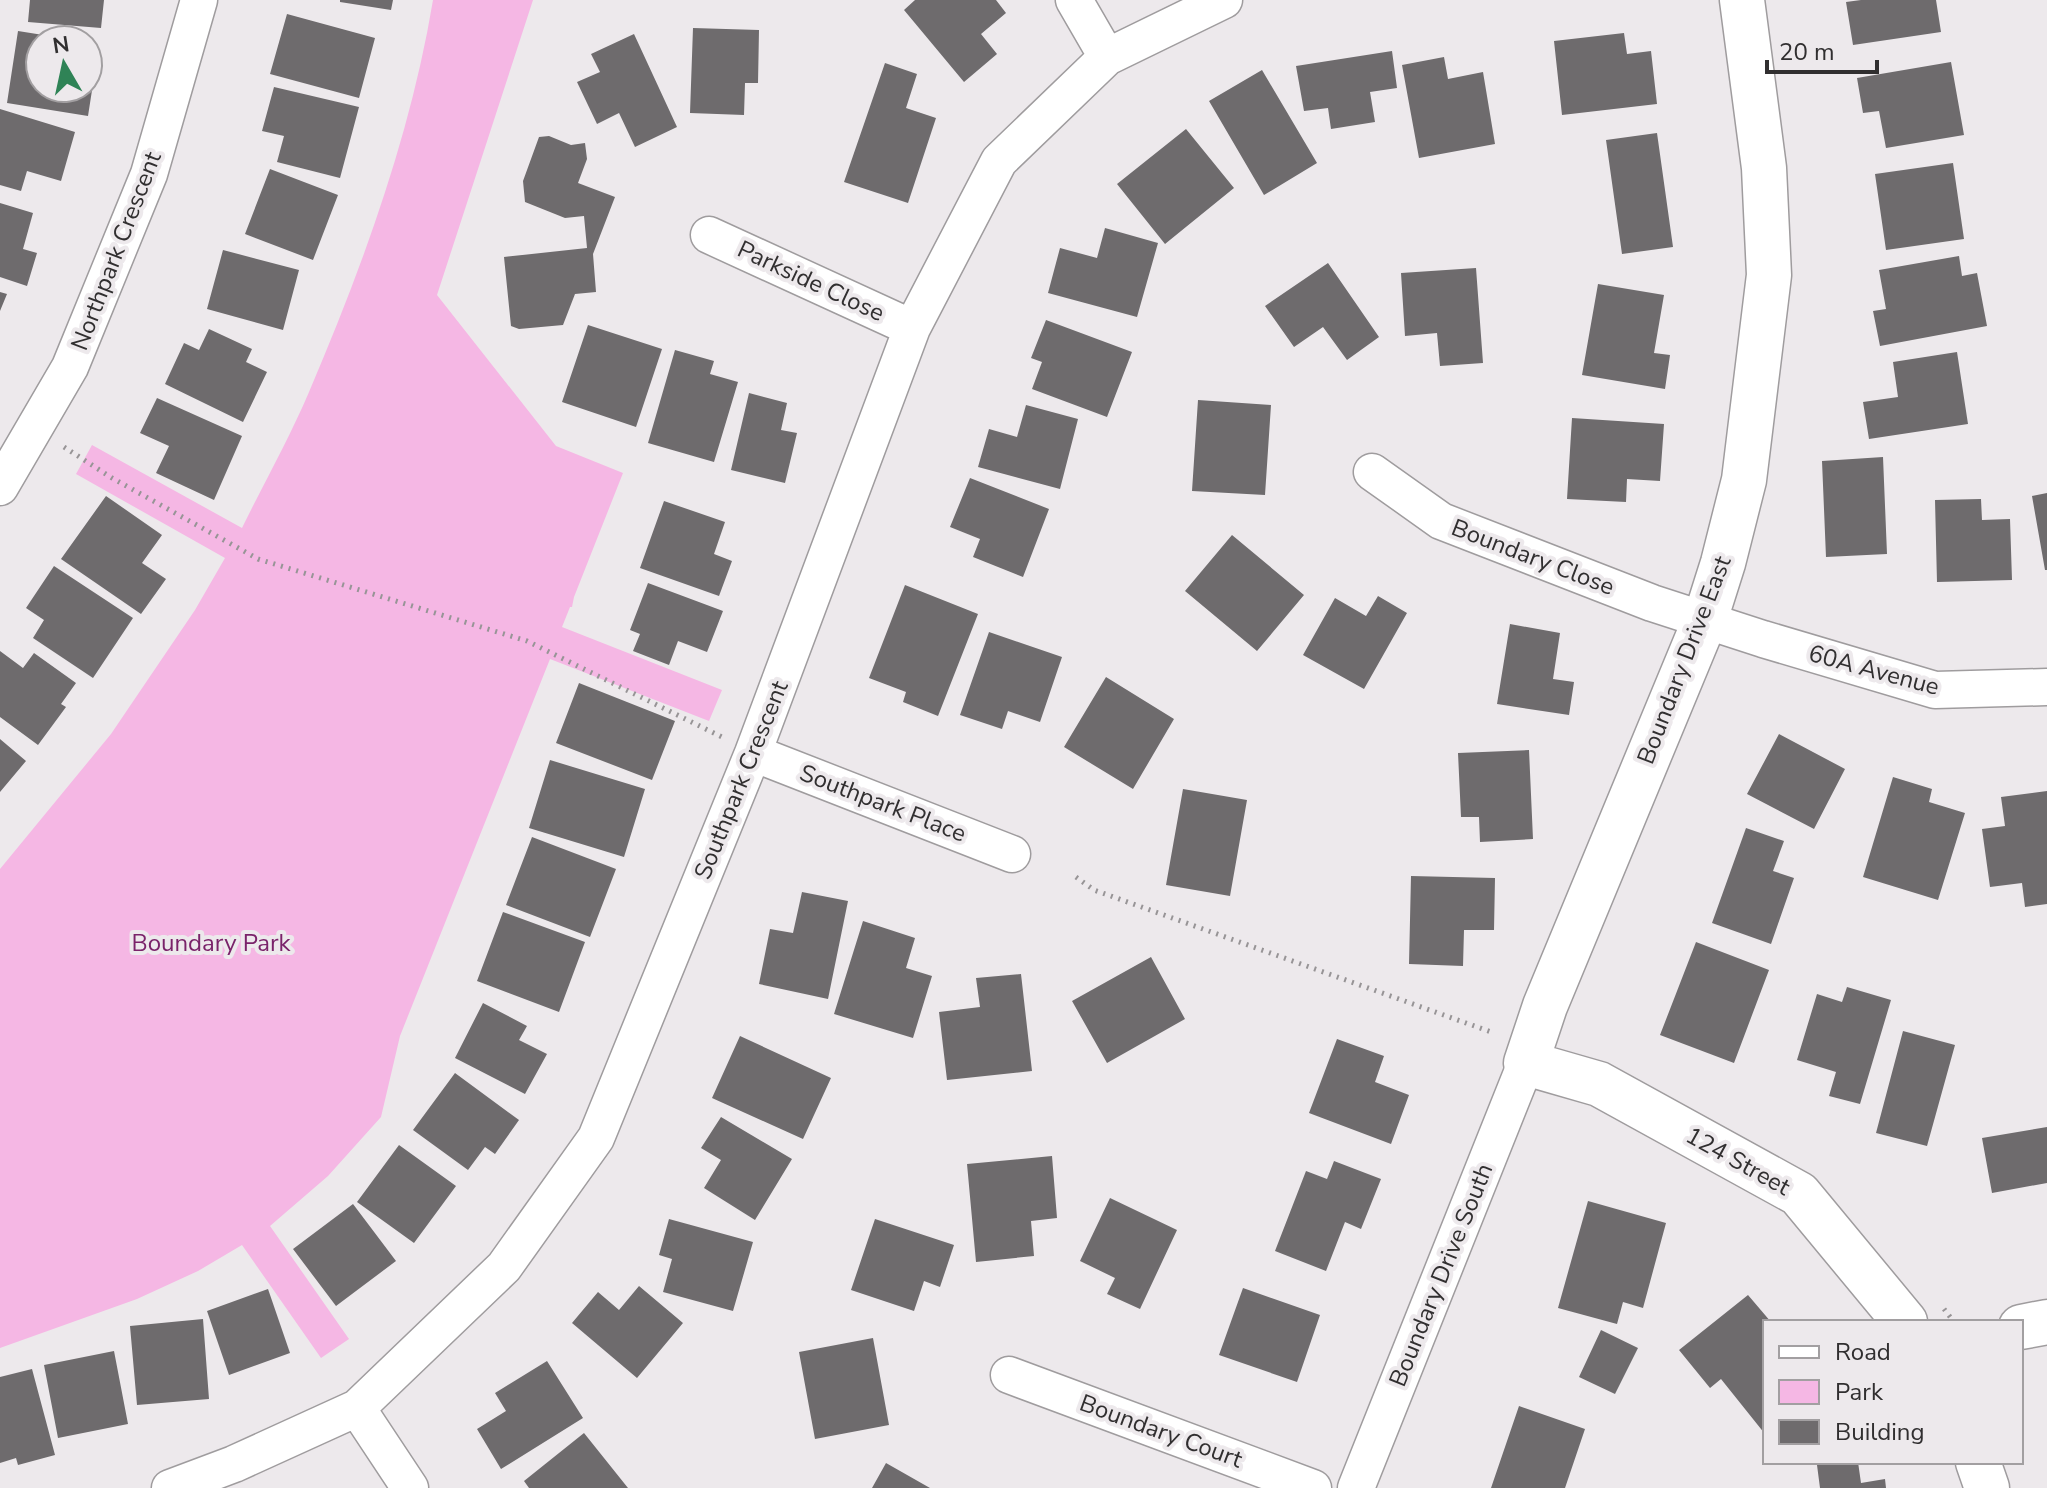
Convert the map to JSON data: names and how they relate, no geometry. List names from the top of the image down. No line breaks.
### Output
{"streets":{"street":["Northpark Crescent","Parkside Close","Boundary Close","Boundary Drive East","60A Avenue","Southpark Crescent","Southpark Place","124 Street","Boundary Drive South","Boundary Court"]},"crossings":[["Parkside Close","Southpark Crescent"],["Boundary Close","Boundary Drive East"],["Boundary Close","60A Avenue"],["Boundary Drive East","60A Avenue"],["Boundary Drive East","124 Street"],["Boundary Drive East","Boundary Drive South"],["Southpark Crescent","Southpark Place"],["124 Street","Boundary Drive South"]],"parks":["Boundary Park"],"legend":["Road","Park","Building"],"scale_bar":"20 m","north":"top"}
